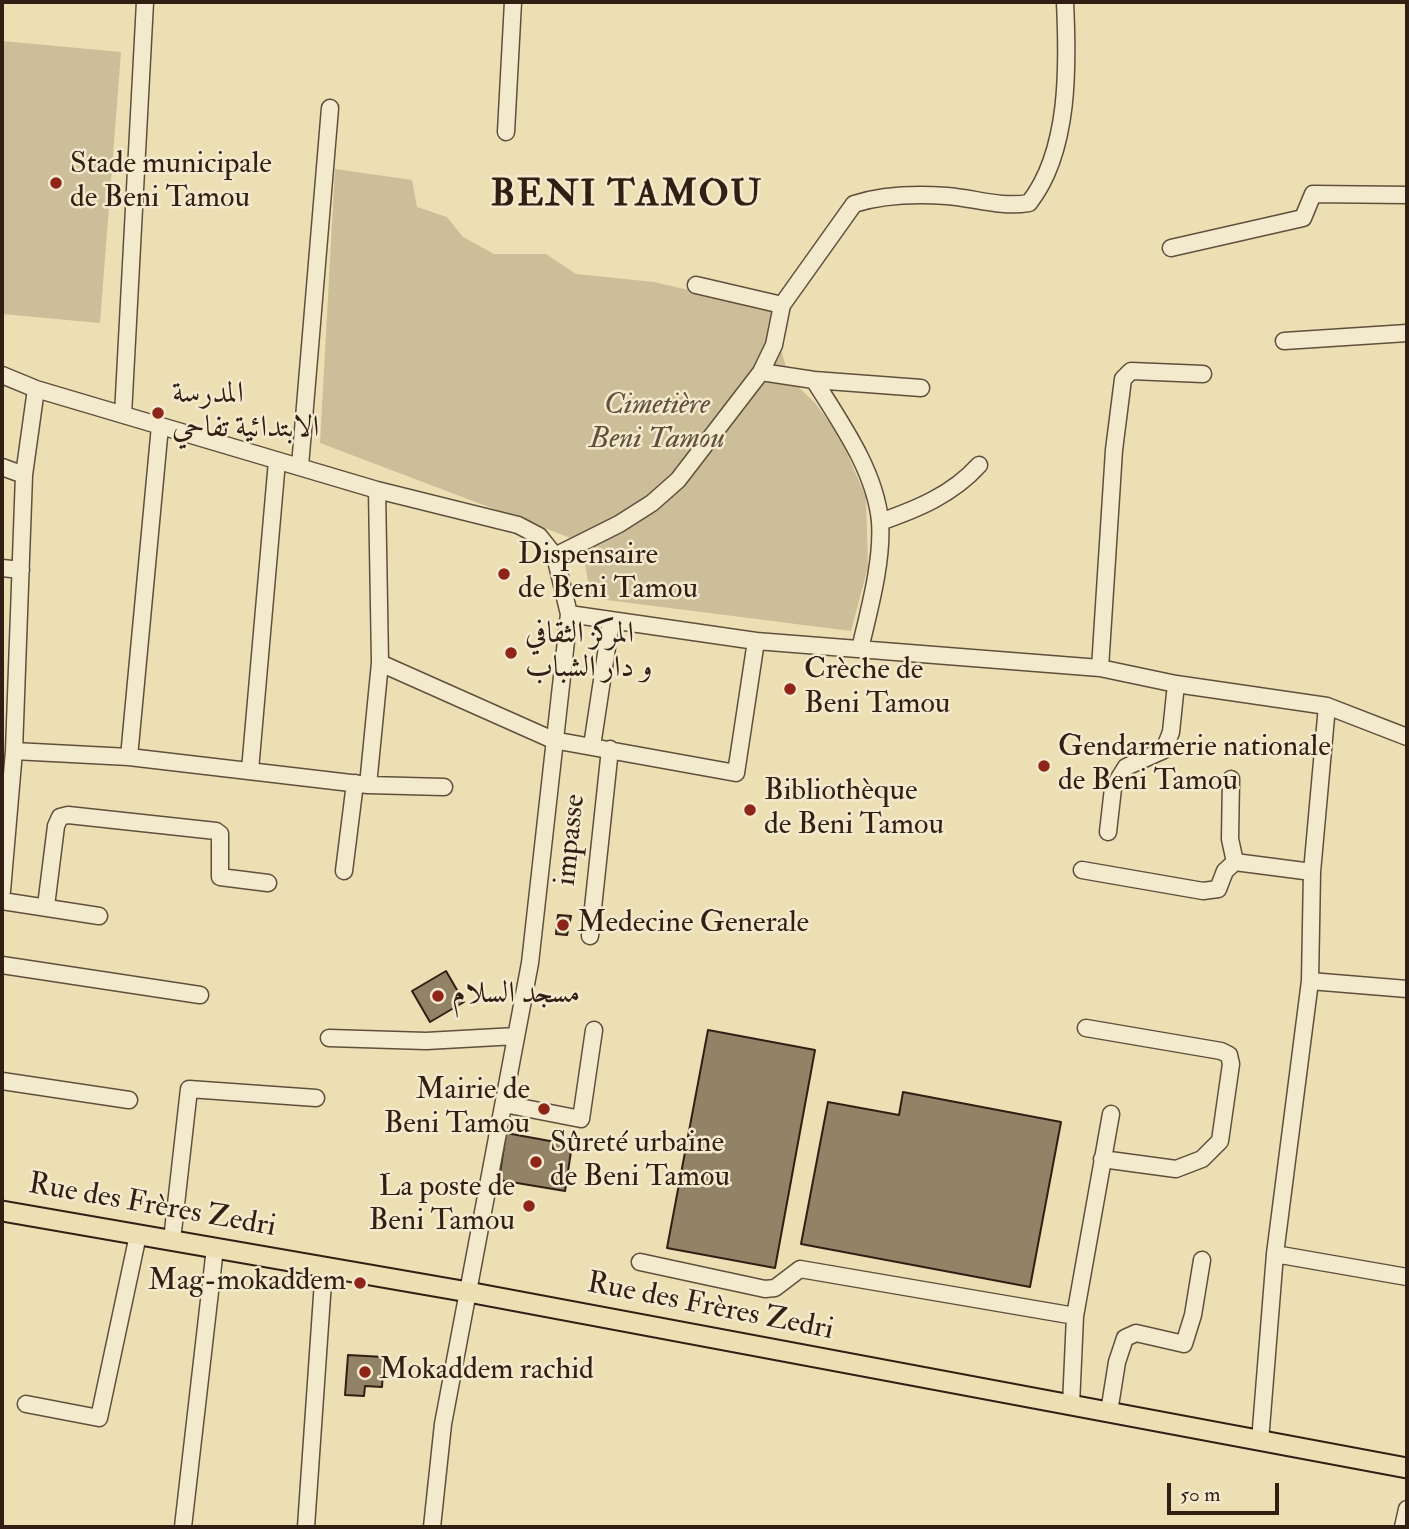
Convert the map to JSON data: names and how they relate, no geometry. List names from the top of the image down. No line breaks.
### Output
{"streets":{"main road":["Rue des Frères Zedri"],"street":["impasse"]},"districts":["BENI TAMOU"],"parks":["Cimetière Beni Tamou"],"places":["Stade municipale de Beni Tamou","المدرسة الابتدائية تفاحي","Dispensaire de Beni Tamou","المركز الثقافي و دار الشباب","Crèche de Beni Tamou","Gendarmerie nationale de Beni Tamou","Bibliothèque de Beni Tamou","Medecine Generale","مسجد السلام","Mairie de Beni Tamou","Sûreté urbaine de Beni Tamou","La poste de Beni Tamou","Mag-mokaddem","Mokaddem rachid"],"scale_bar":"50 m"}
